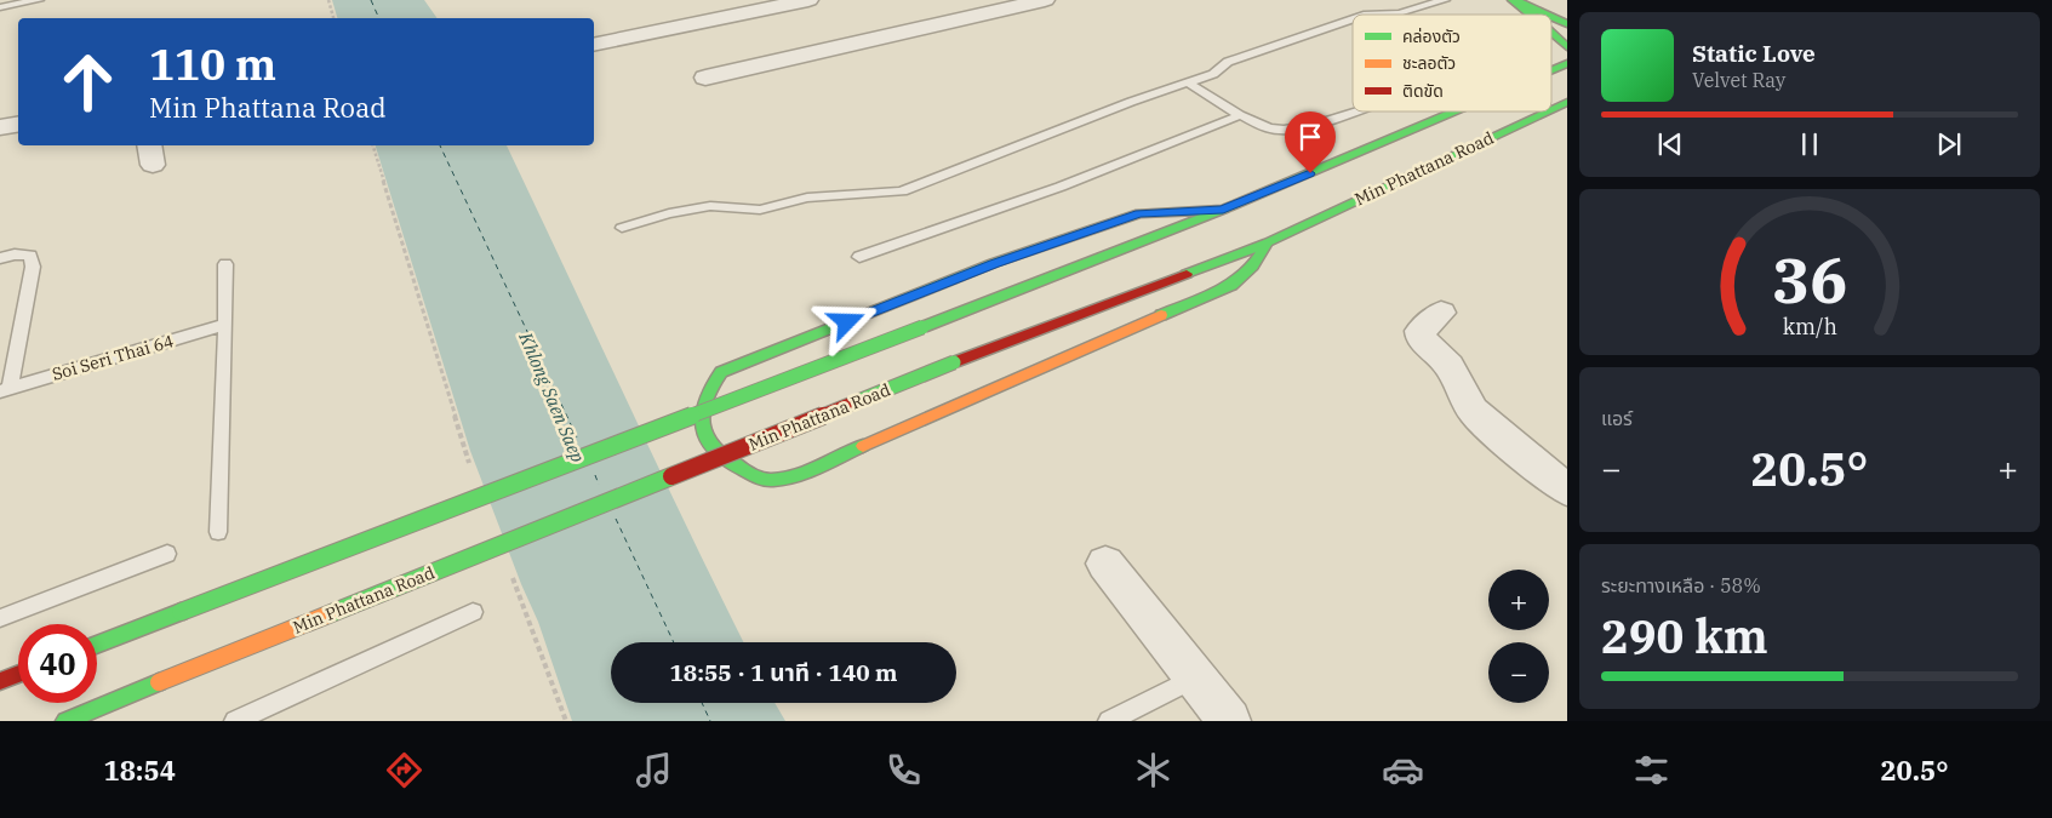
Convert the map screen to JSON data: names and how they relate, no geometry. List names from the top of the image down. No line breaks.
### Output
{"streets":{"street":["Min Phattana Road"],"lane":["Soi Seri Thai 64"]},"water":["Khlong Saen Saep"],"legend":["คล่องตัว","ชะลอตัว","ติดขัด"],"page":{"turn":["110 m","Min Phattana Road"],"song":["Static Love","Velvet Ray"],"tile":["แอร์",["ระยะทางเหลือ · 58%","290 km"]],"heat":["−","20.5°","+"],"map_buttons":["+","−"],"limit":"40","trip":"18:55 · 1 นาที · 140 m","tabs":["18:54","20.5°"],"gauge":["36","km/h"]}}
